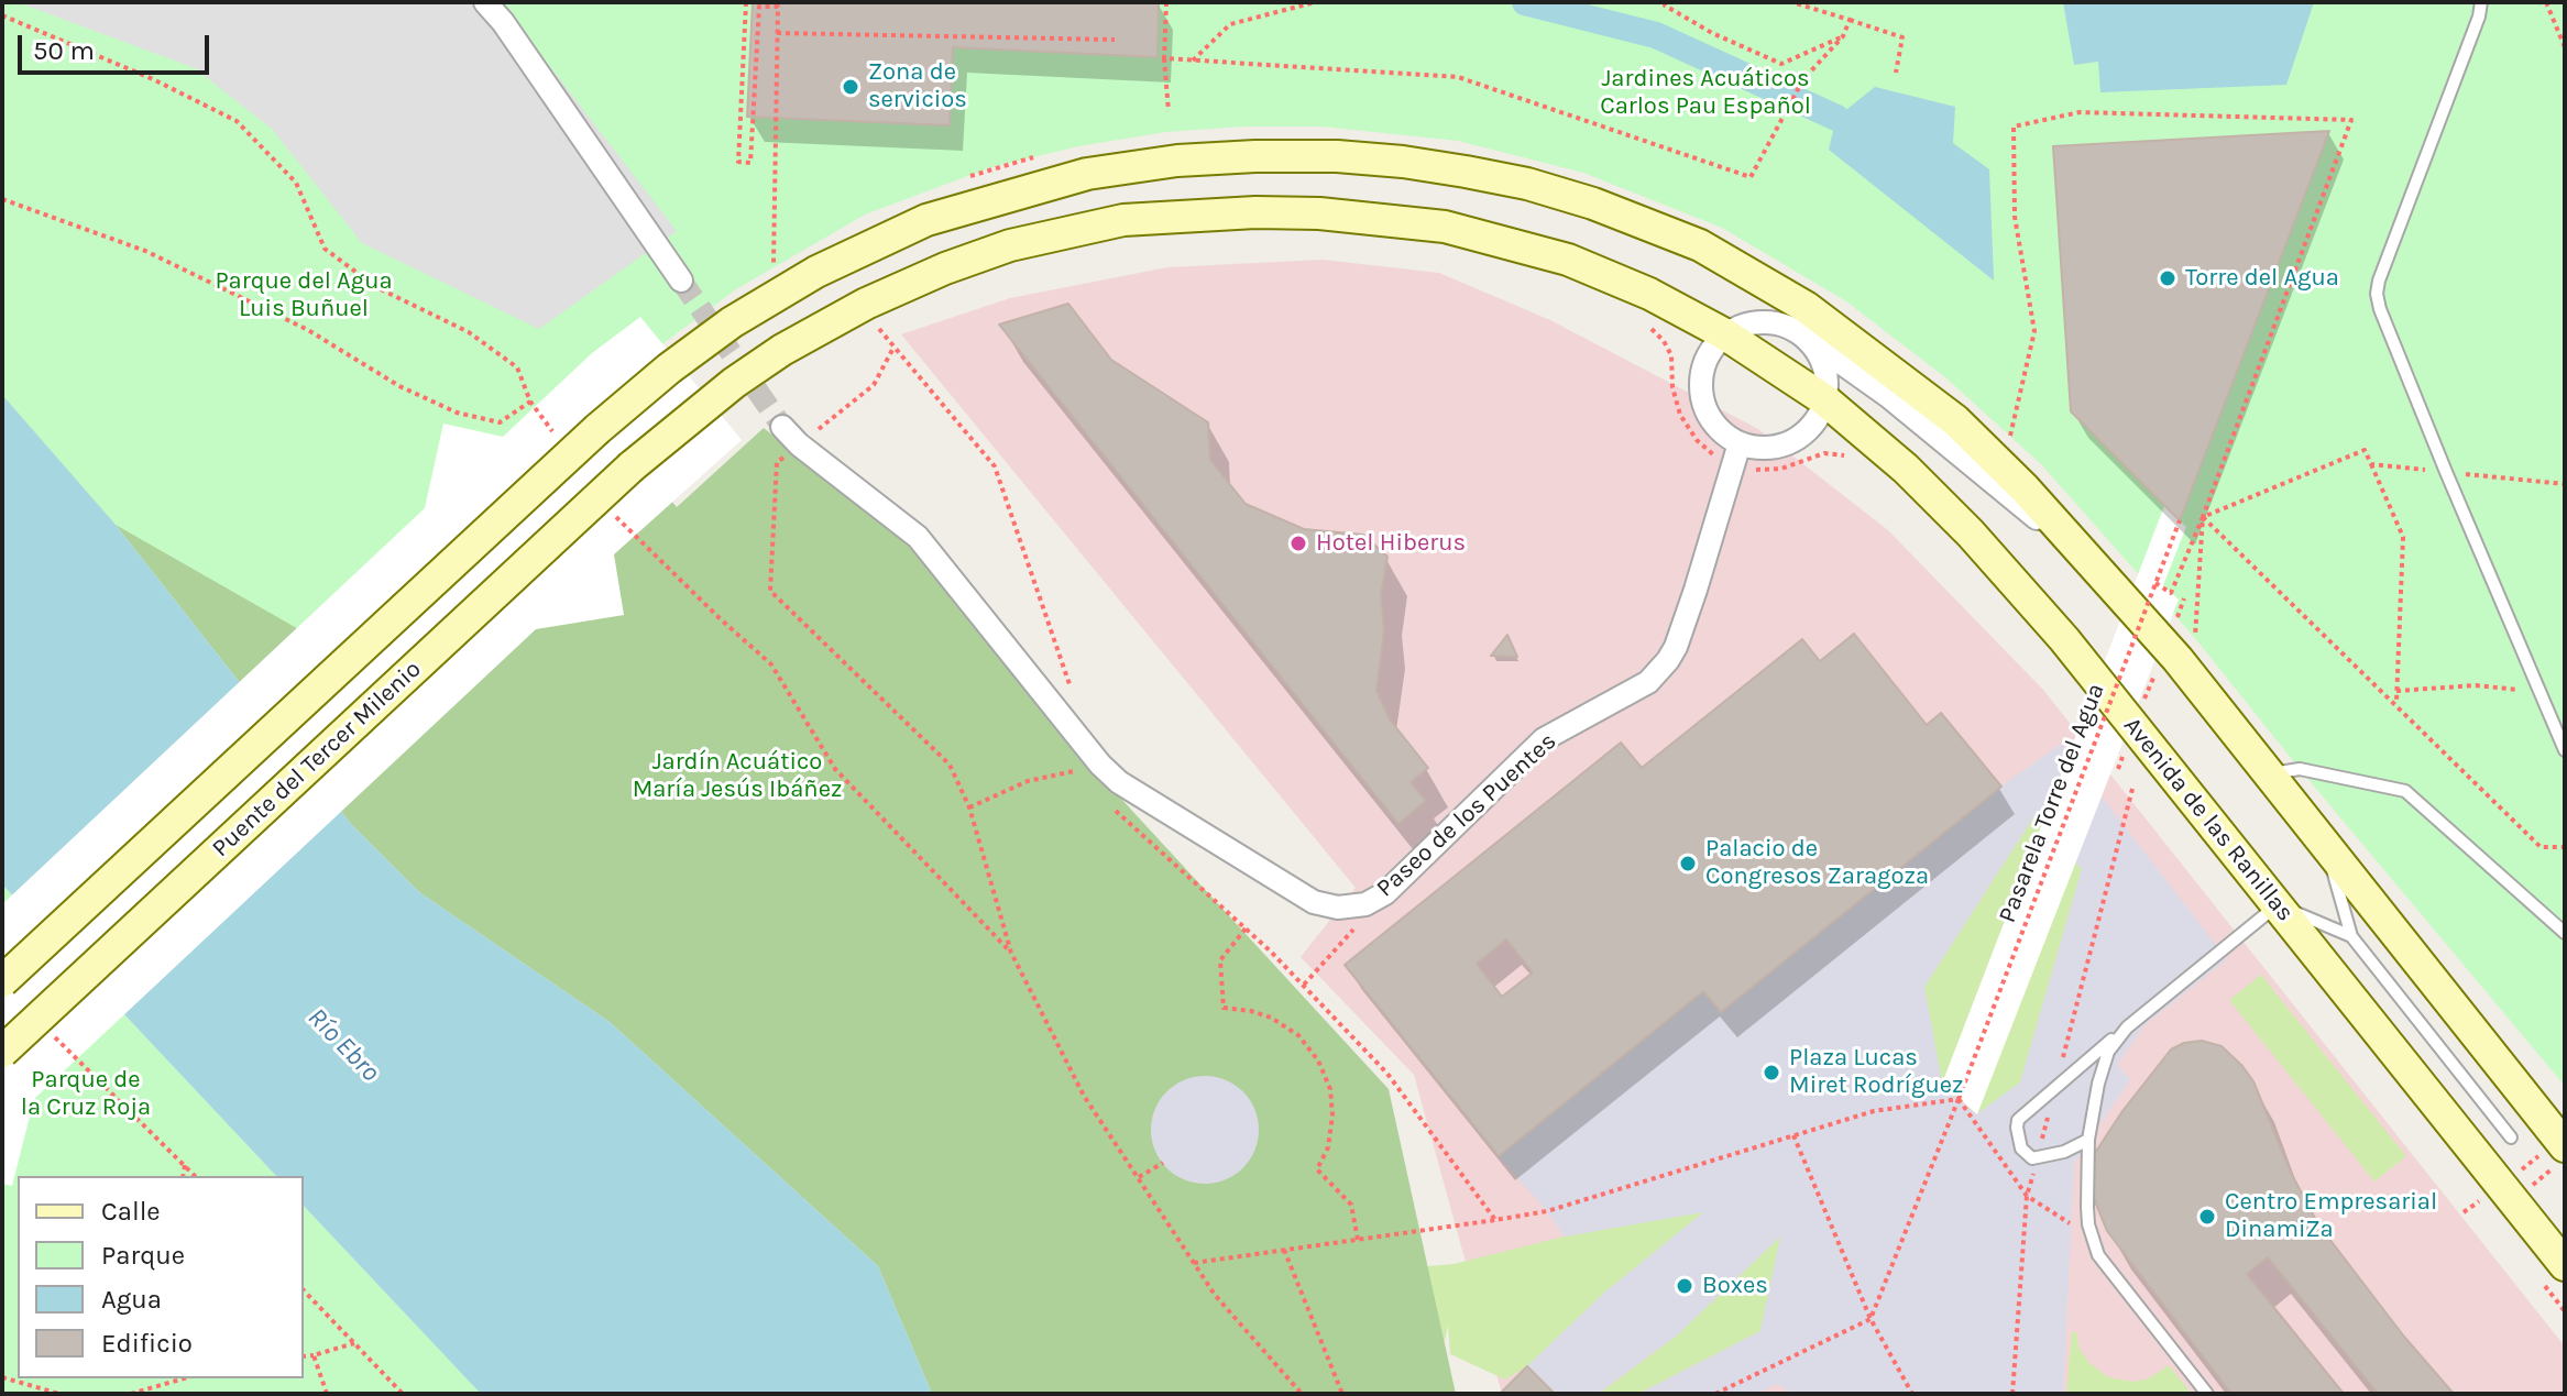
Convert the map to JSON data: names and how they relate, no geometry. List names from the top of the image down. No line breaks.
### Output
{"streets":{"main road":["Puente del Tercer Milenio","Avenida de las Ranillas"],"street":["Paseo de los Puentes"],"path":["Pasarela Torre del Agua"]},"crossings":[["Puente del Tercer Milenio","Avenida de las Ranillas"]],"water":["Río Ebro"],"parks":["Jardines Acuáticos Carlos Pau Español","Parque del Agua Luis Buñuel","Jardín Acuático María Jesús Ibáñez","Parque de la Cruz Roja"],"places":["Zona de servicios","Torre del Agua","Hotel Hiberus","Palacio de Congresos Zaragoza","Plaza Lucas Miret Rodríguez","Centro Empresarial DinamiZa","Boxes"],"legend":["Calle","Parque","Agua","Edificio"],"scale_bar":"50 m"}
